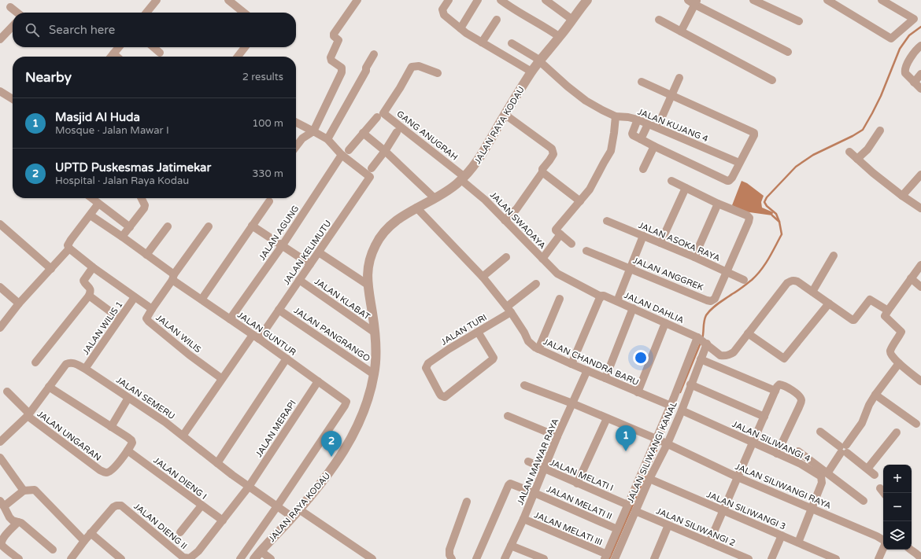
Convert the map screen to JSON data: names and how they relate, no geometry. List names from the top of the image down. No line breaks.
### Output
{"streets":{"street":["JALAN RAYA KODAU","JALAN KUJANG 4","GANG ANUGRAH","JALAN SWADAYA","JALAN AGUNG","JALAN ASOKA RAYA","JALAN KELIMUTU","JALAN ANGGREK","JALAN KLABAT","JALAN DAHLIA","JALAN WILIS 1","JALAN TURI","JALAN WILIS","JALAN GUNTUR","JALAN PANGRANGO","JALAN CHANDRA BARU","JALAN SEMERU","JALAN MERAPI","JALAN UNGARAN","JALAN SILIWANGI 4","JALAN SILIWANGI KANAL","JALAN MAWAR RAYA","JALAN MELATI I","JALAN DIENG I","JALAN SILIWANGI RAYA","JALAN MELATI II","JALAN SILIWANGI 3","JALAN DIENG II","JALAN SILIWANGI 2","JALAN MELATI III"]},"crossings":[["JALAN RAYA KODAU","JALAN KUJANG 4"],["JALAN RAYA KODAU","GANG ANUGRAH"],["JALAN RAYA KODAU","JALAN SWADAYA"],["JALAN RAYA KODAU","JALAN KLABAT"],["JALAN RAYA KODAU","JALAN PANGRANGO"],["JALAN RAYA KODAU","JALAN CHANDRA BARU"],["JALAN RAYA KODAU","JALAN SEMERU"],["GANG ANUGRAH","JALAN SWADAYA"],["JALAN SWADAYA","JALAN DAHLIA"],["JALAN AGUNG","JALAN KELIMUTU"],["JALAN AGUNG","JALAN GUNTUR"],["JALAN ASOKA RAYA","JALAN ANGGREK"],["JALAN KELIMUTU","JALAN KLABAT"],["JALAN KELIMUTU","JALAN WILIS"],["JALAN KELIMUTU","JALAN GUNTUR"],["JALAN KELIMUTU","JALAN PANGRANGO"],["JALAN KELIMUTU","JALAN SEMERU"],["JALAN DAHLIA","JALAN SILIWANGI KANAL"],["JALAN WILIS 1","JALAN SEMERU"],["JALAN TURI","JALAN CHANDRA BARU"],["JALAN WILIS","JALAN GUNTUR"],["JALAN GUNTUR","JALAN SEMERU"],["JALAN GUNTUR","JALAN MERAPI"],["JALAN CHANDRA BARU","JALAN MAWAR RAYA"],["JALAN SEMERU","JALAN MERAPI"],["JALAN SEMERU","JALAN UNGARAN"],["JALAN SEMERU","JALAN DIENG II"],["JALAN MERAPI","JALAN DIENG II"],["JALAN UNGARAN","JALAN DIENG I"],["JALAN SILIWANGI 4","JALAN SILIWANGI KANAL"],["JALAN SILIWANGI 4","JALAN SILIWANGI RAYA"],["JALAN SILIWANGI KANAL","JALAN SILIWANGI RAYA"],["JALAN SILIWANGI KANAL","JALAN SILIWANGI 3"],["JALAN SILIWANGI KANAL","JALAN SILIWANGI 2"],["JALAN MAWAR RAYA","JALAN MELATI I"],["JALAN MAWAR RAYA","JALAN SILIWANGI RAYA"],["JALAN MAWAR RAYA","JALAN MELATI II"],["JALAN MAWAR RAYA","JALAN MELATI III"],["JALAN DIENG I","JALAN DIENG II"]],"page":{"search":"Search here","heading":["Nearby","2 results"],"list":[{"mark":"1","name":"Masjid Al Huda","note":"Mosque · Jalan Mawar I","value":"100 m"},{"mark":"2","name":"UPTD Puskesmas Jatimekar","note":"Hospital · Jalan Raya Kodau","value":"330 m"}],"pins":["1","2"],"map_buttons":["+","−"]}}
